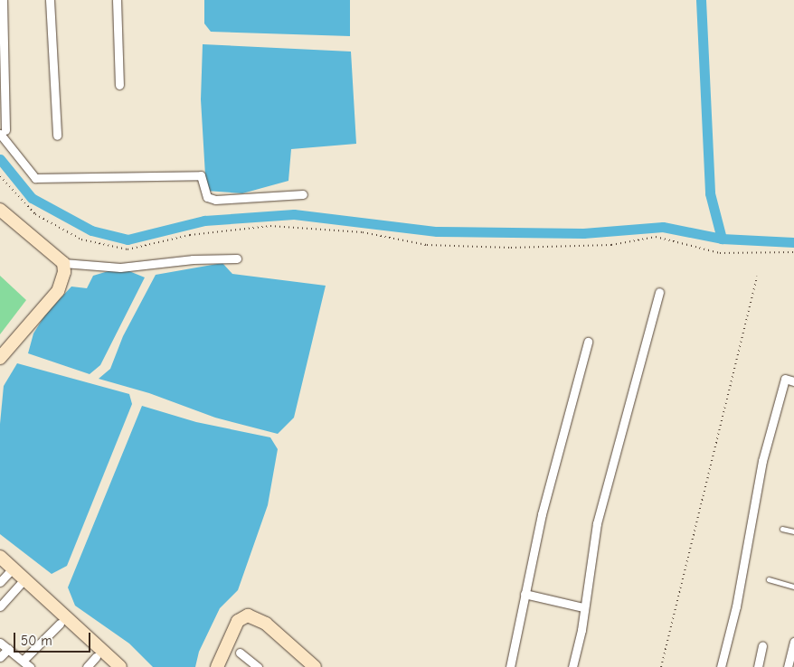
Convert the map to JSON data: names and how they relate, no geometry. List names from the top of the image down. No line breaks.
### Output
{"scale_bar":"50 m"}
